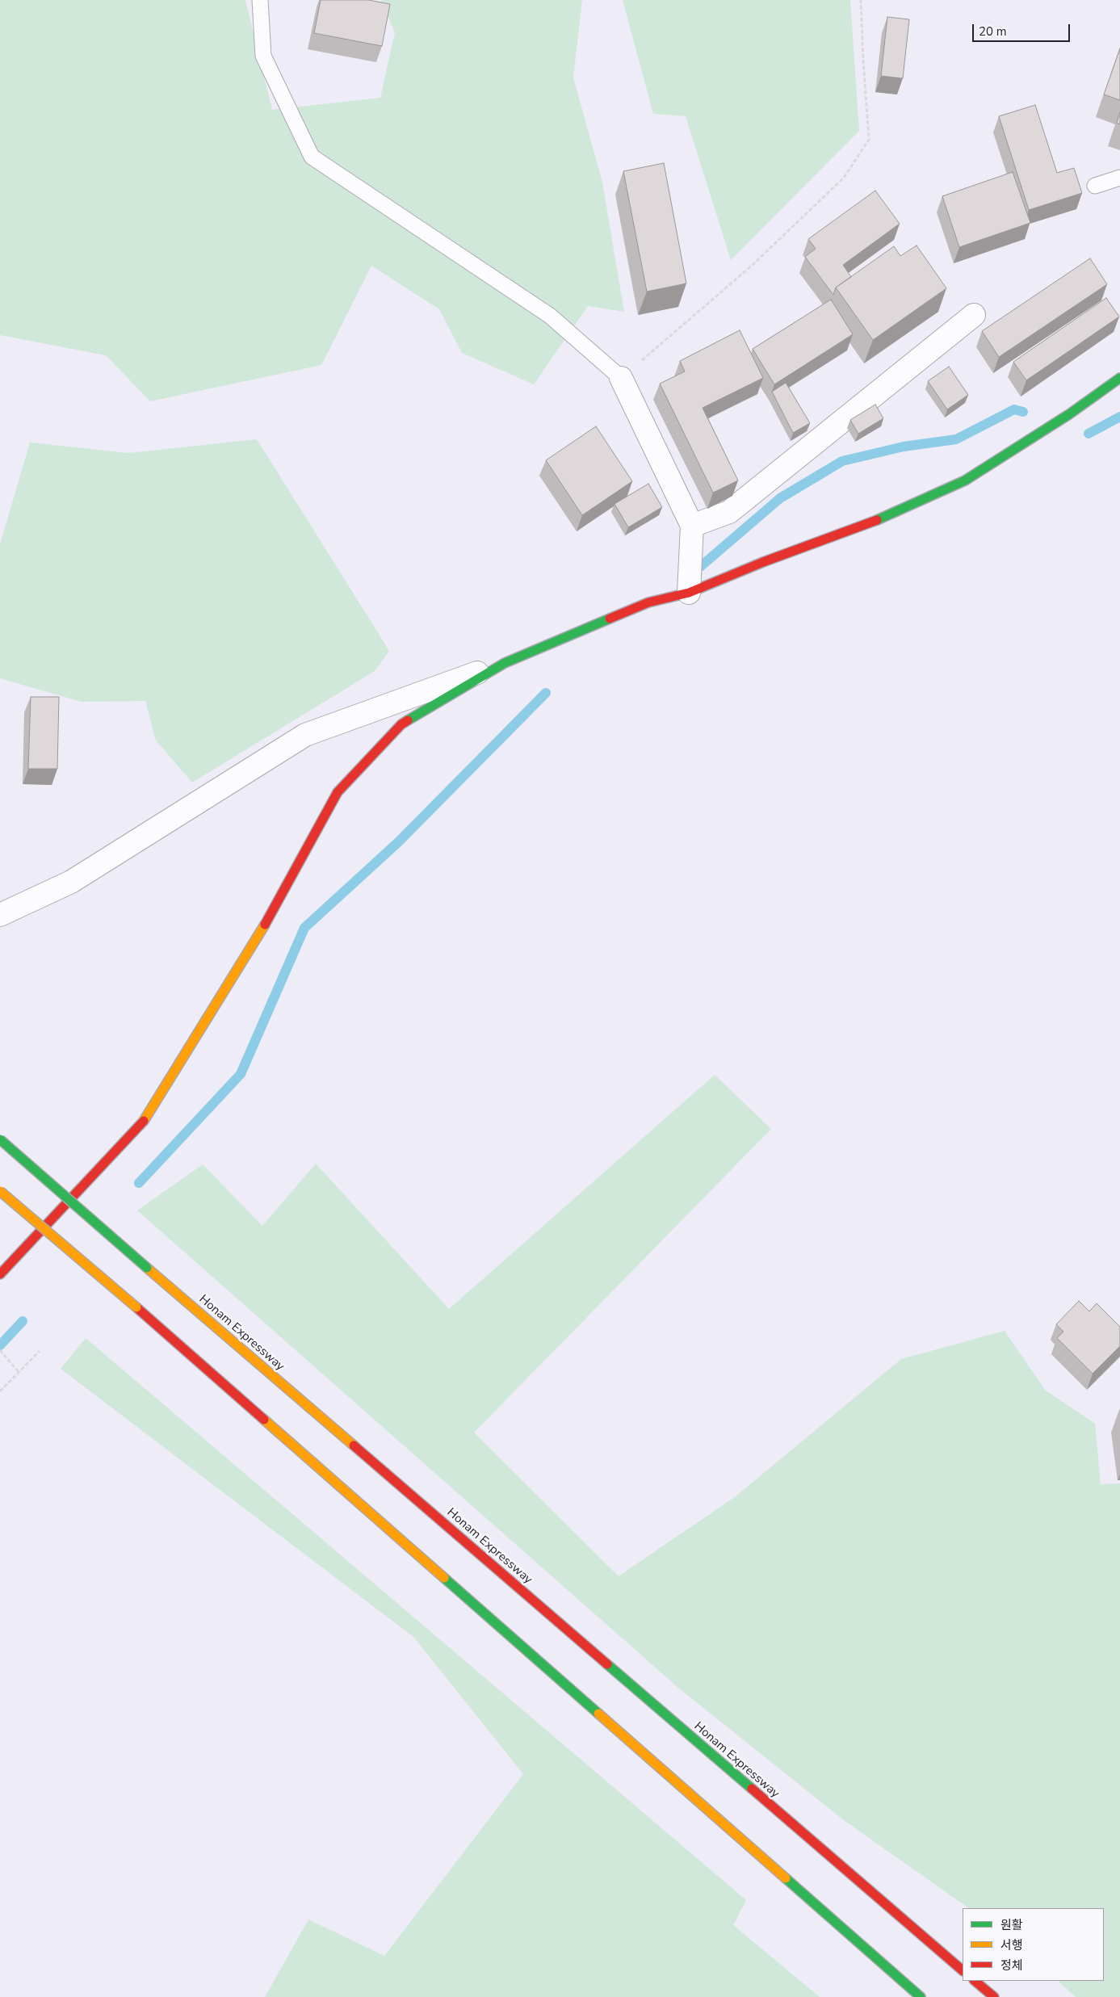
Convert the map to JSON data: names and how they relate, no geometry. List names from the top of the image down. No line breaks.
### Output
{"streets":{"main road":["Honam Expressway"]},"legend":["원활","서행","정체"],"scale_bar":"20 m"}
